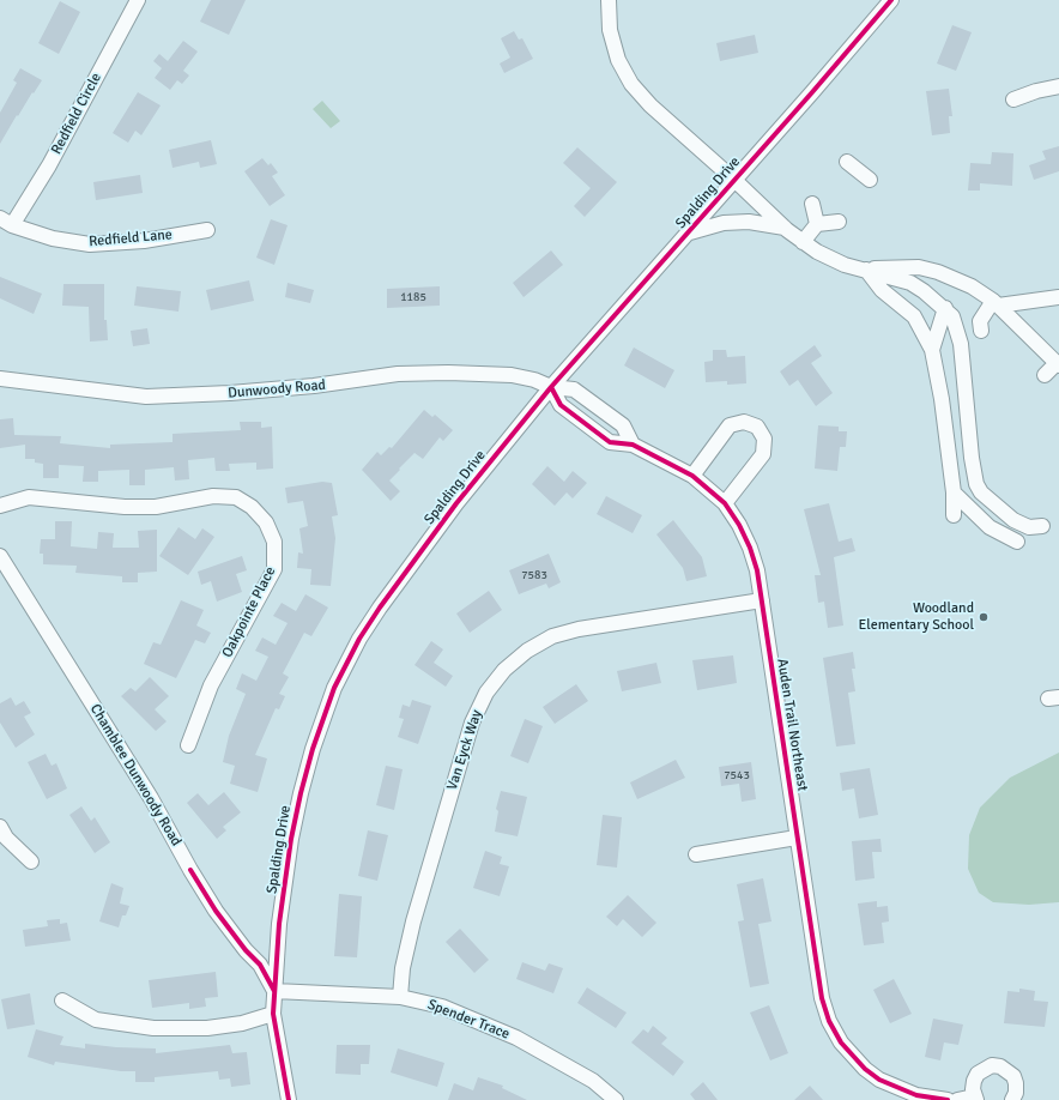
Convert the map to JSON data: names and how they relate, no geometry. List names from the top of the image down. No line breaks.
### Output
{"streets":{"street":["Redfield Circle","Spalding Drive","Redfield Lane","Dunwoody Road","Oakpointe Place","Auden Trail Northeast","Van Eyck Way","Chamblee Dunwoody Road","Spender Trace"]},"crossings":[["Redfield Circle","Redfield Lane"],["Spalding Drive","Dunwoody Road"],["Spalding Drive","Auden Trail Northeast"],["Spalding Drive","Chamblee Dunwoody Road"],["Spalding Drive","Spender Trace"],["Dunwoody Road","Auden Trail Northeast"],["Auden Trail Northeast","Van Eyck Way"],["Van Eyck Way","Spender Trace"],["Chamblee Dunwoody Road","Spender Trace"]],"places":["Woodland Elementary School"],"house_numbers":["1185","7583","7543"]}
